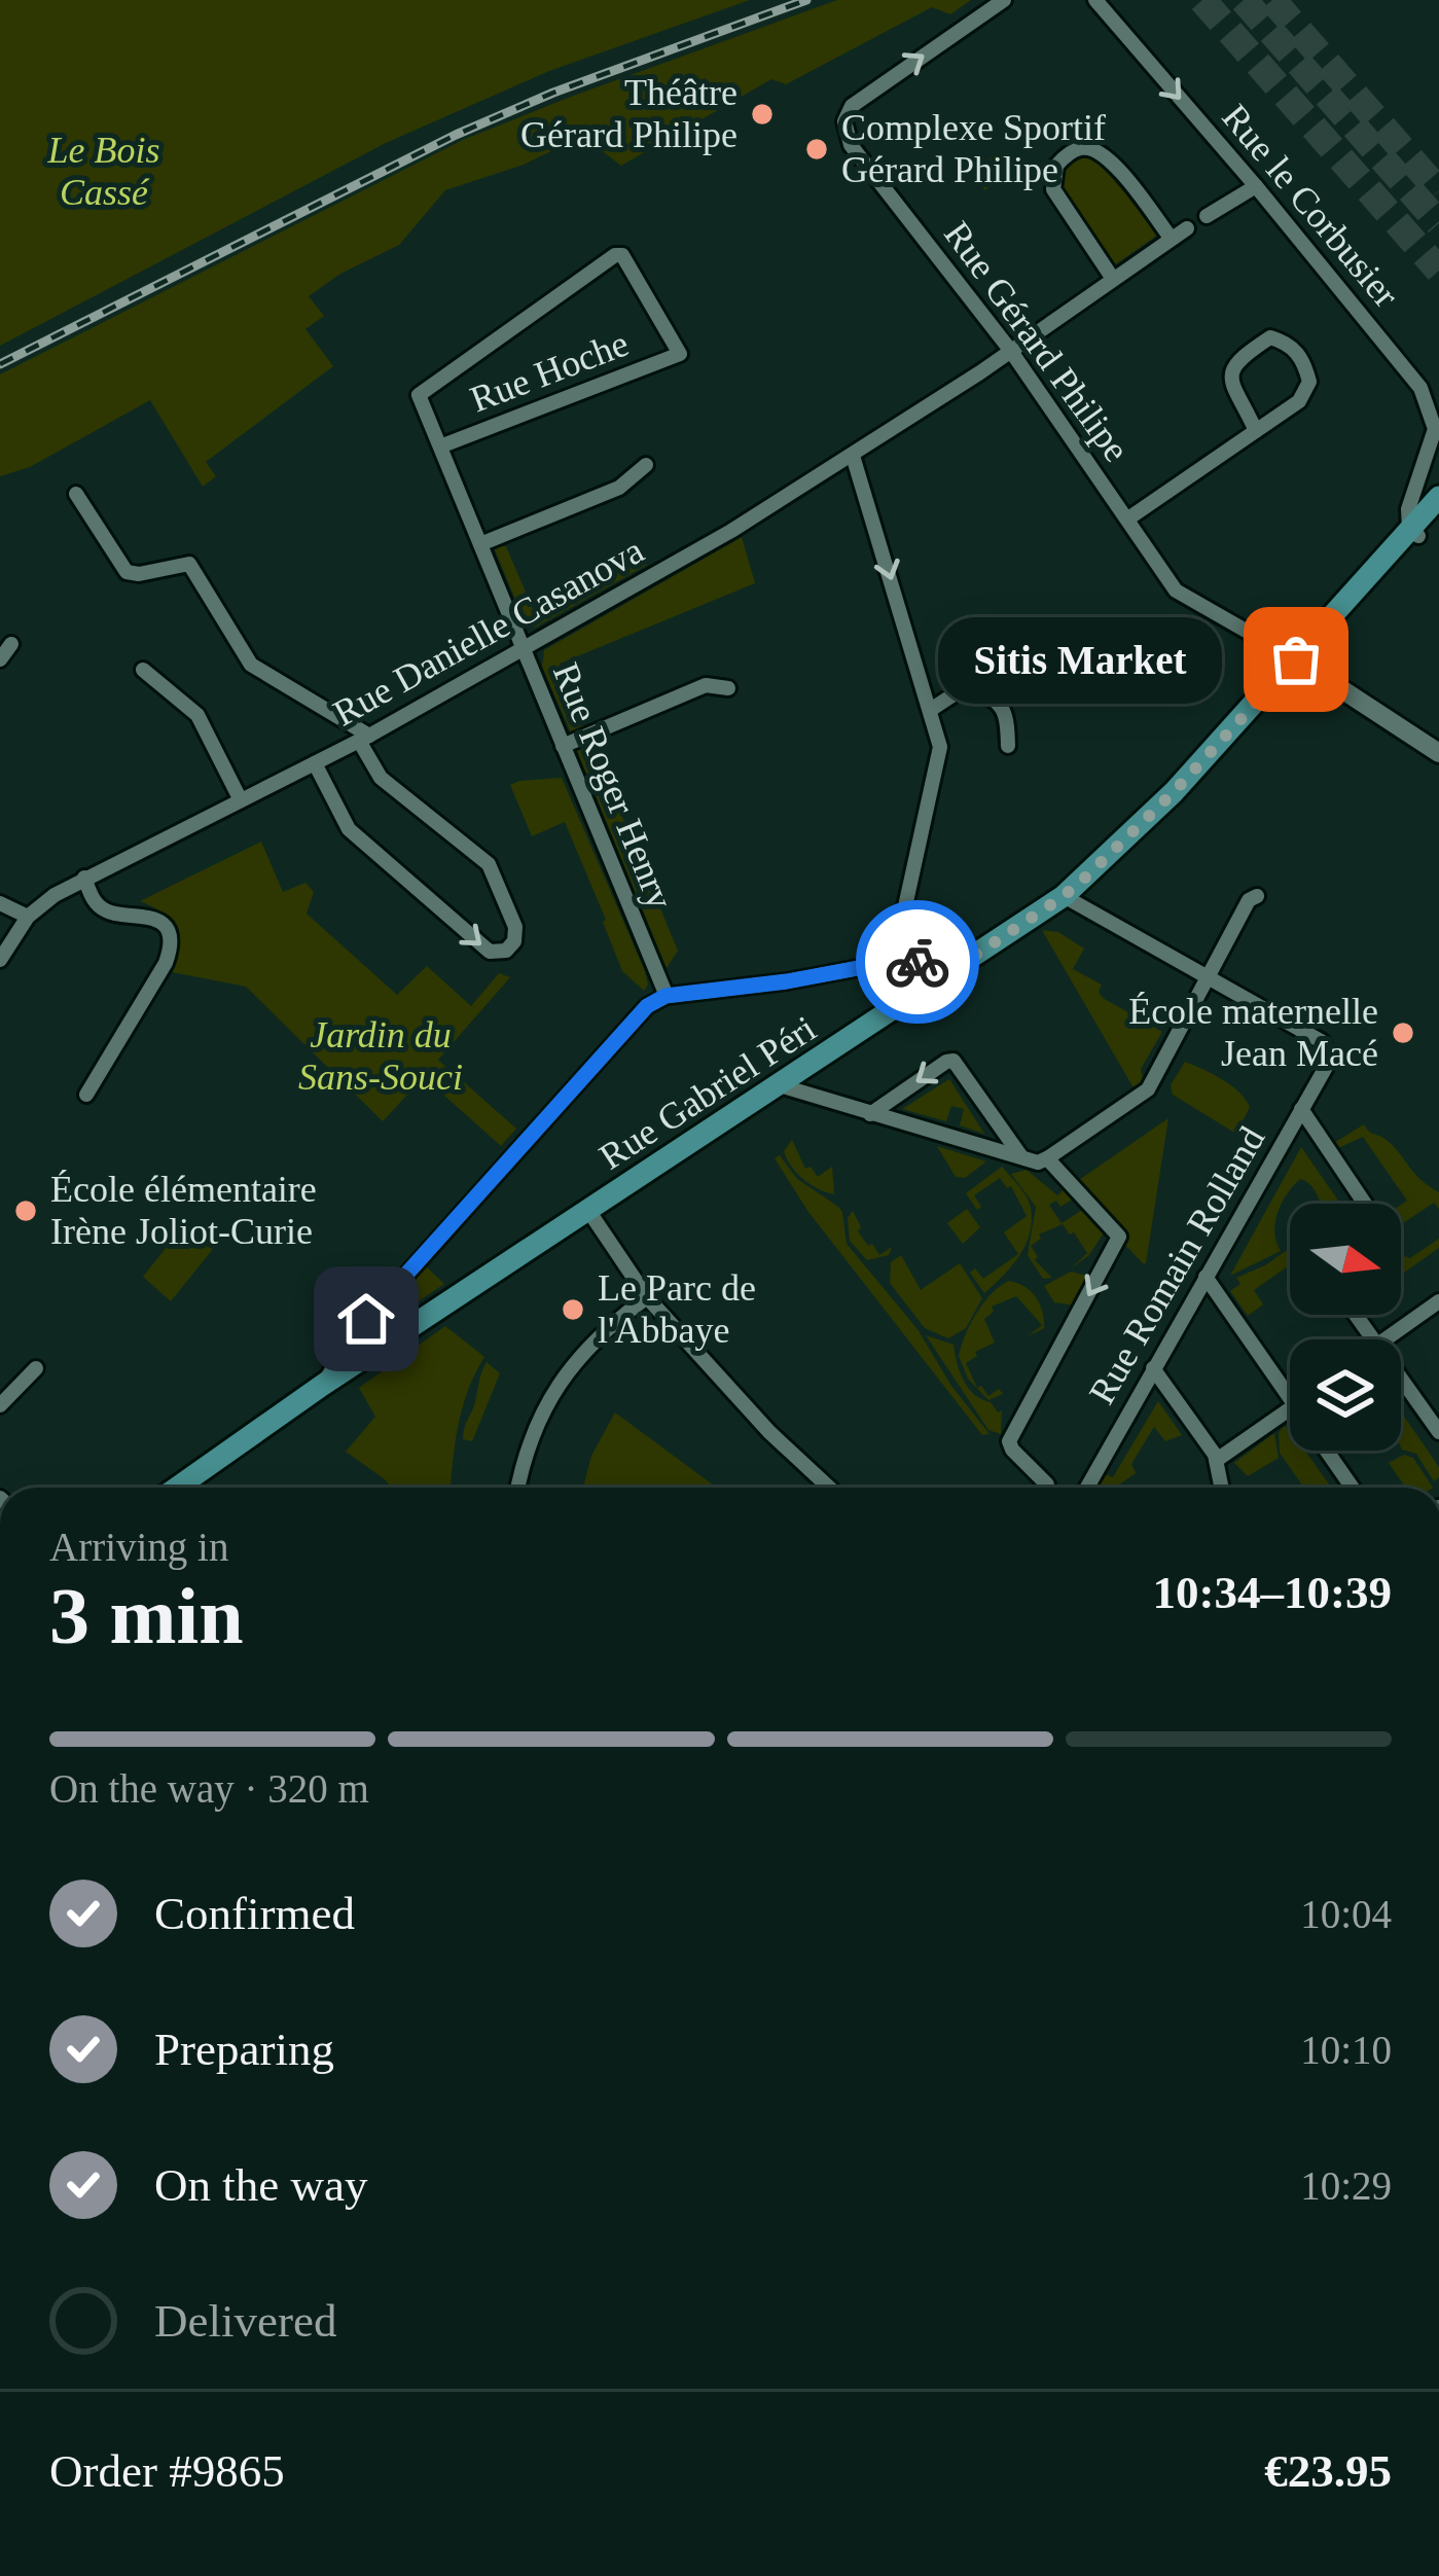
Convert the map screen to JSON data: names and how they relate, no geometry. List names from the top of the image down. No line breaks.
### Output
{"streets":{"main road":["Rue Gabriel Péri"],"street":["Rue le Corbusier","Rue Gérard Philipe","Rue Hoche","Rue Danielle Casanova","Rue Roger Henry","Rue Romain Rolland"]},"crossings":[["Rue le Corbusier","Rue Gabriel Péri"],["Rue Gérard Philipe","Rue Danielle Casanova"],["Rue Gérard Philipe","Rue Gabriel Péri"],["Rue Hoche","Rue Roger Henry"],["Rue Danielle Casanova","Rue Roger Henry"]],"one_way":["Rue le Corbusier"],"parks":["Le Bois Cassé","Jardin du Sans-Souci"],"places":["Théâtre Gérard Philipe","Complexe Sportif Gérard Philipe","Sitis Market","École maternelle Jean Macé","École élémentaire Irène Joliot-Curie","Le Parc de l'Abbaye"],"north":"right","page":{"bubble":"Sitis Market","heading":["3 min","Arriving in","10:34–10:39"],"panel":["Order #9865","€23.95"],"bar":"On the way · 320 m","list":[["Confirmed","10:04"],["Preparing","10:10"],["On the way","10:29"],"Delivered"]}}
